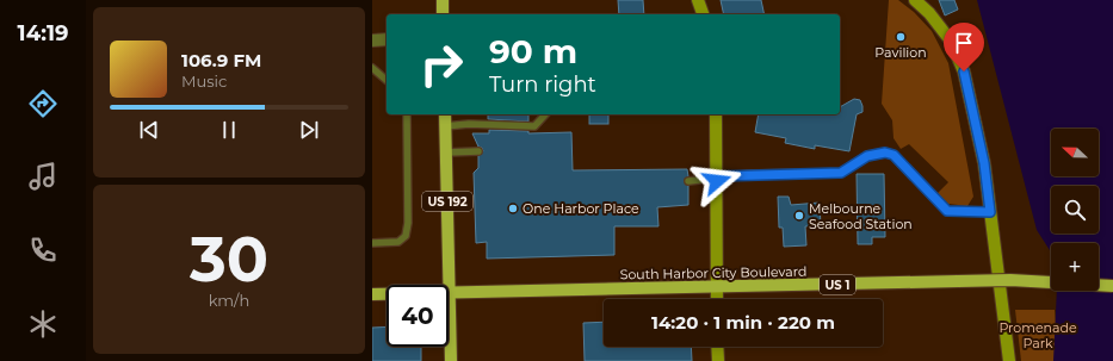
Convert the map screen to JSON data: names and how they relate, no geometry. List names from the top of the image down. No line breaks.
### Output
{"streets":{"main road":["US 192","South Harbor City Boulevard","US 1"]},"crossings":[["US 192","South Harbor City Boulevard"]],"parks":["Promenade Park"],"places":["Pavilion","One Harbor Place","Melbourne Seafood Station"],"north":"left","page":{"tabs":"14:19","turn":["90 m","Turn right"],"song":["106.9 FM","Music"],"map_buttons":"+","tile":["30","km/h"],"limit":"40","trip":"14:20 · 1 min · 220 m"}}
